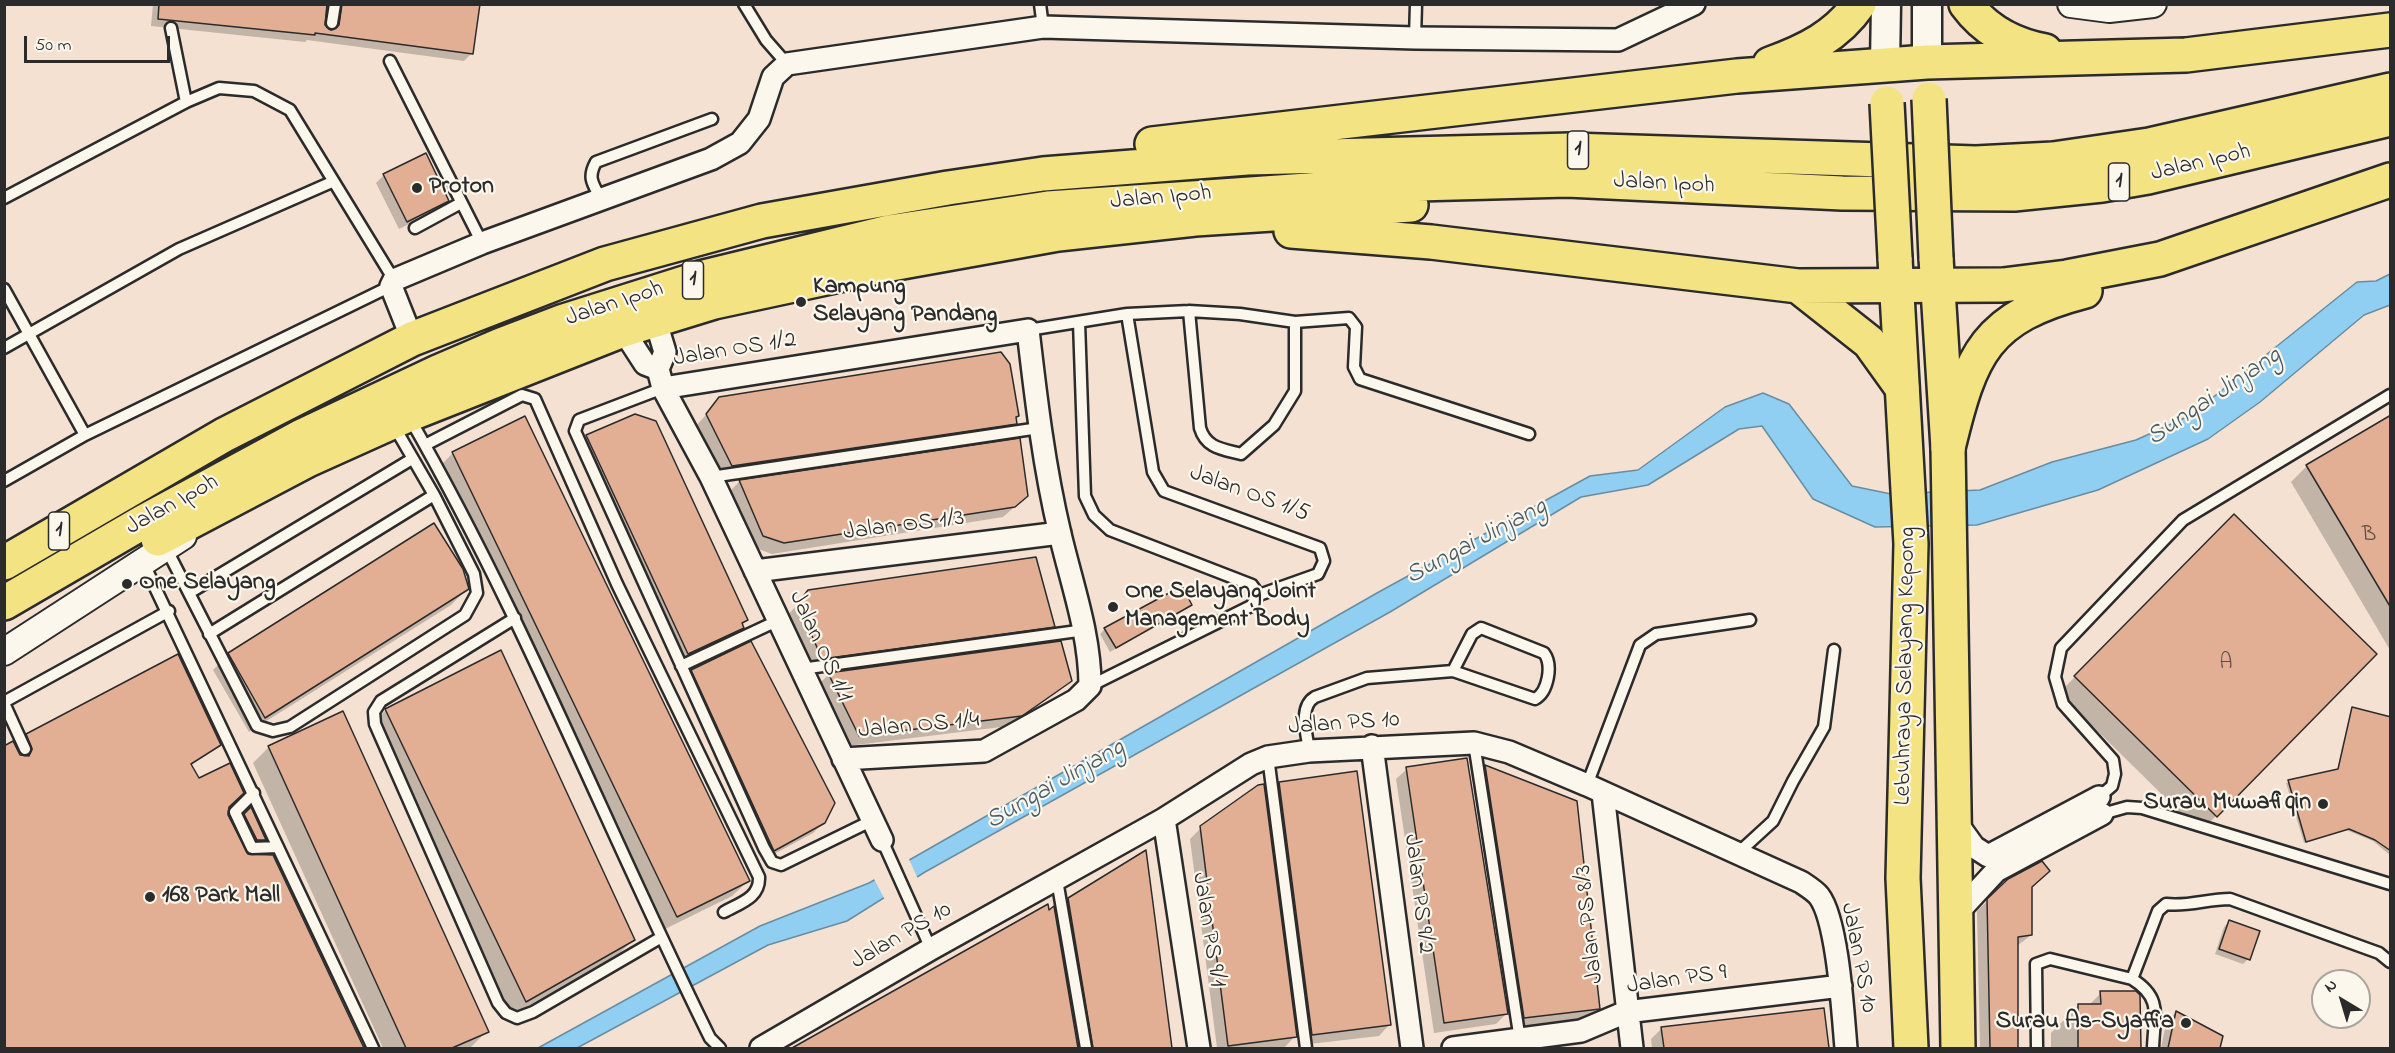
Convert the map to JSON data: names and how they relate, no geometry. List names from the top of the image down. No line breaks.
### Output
{"streets":{"main road":["1","Jalan Ipoh","Lebuhraya Selayang Kepong"],"street":["Jalan OS 1/2","Jalan OS 1/3","Jalan OS 1/1","Jalan PS 10","Jalan OS 1/4","Jalan PS 9/2","Jalan PS 8/3","Jalan PS 9/1","Jalan PS 9"],"lane":["Jalan OS 1/5"]},"crossings":[["Jalan OS 1/2","Jalan OS 1/1"],["Jalan OS 1/5","Jalan OS 1/4"],["Jalan OS 1/3","Jalan OS 1/1"],["Jalan OS 1/1","Jalan PS 10"],["Jalan OS 1/1","Jalan OS 1/4"],["Jalan PS 10","Jalan PS 9/2"],["Jalan PS 10","Jalan PS 8/3"],["Jalan PS 10","Jalan PS 9/1"],["Jalan PS 10","Jalan PS 9"],["Jalan PS 8/3","Jalan PS 9"]],"water":["Sungai Jinjang"],"places":["Proton","Kampung Selayang Pandang","One Selayang","One Selayang Joint Management Body","Surau Muwafiqin","168 Park Mall","Surau As-Syaffia"],"house_numbers":["B","A"],"scale_bar":"50 m","north":"top left"}
